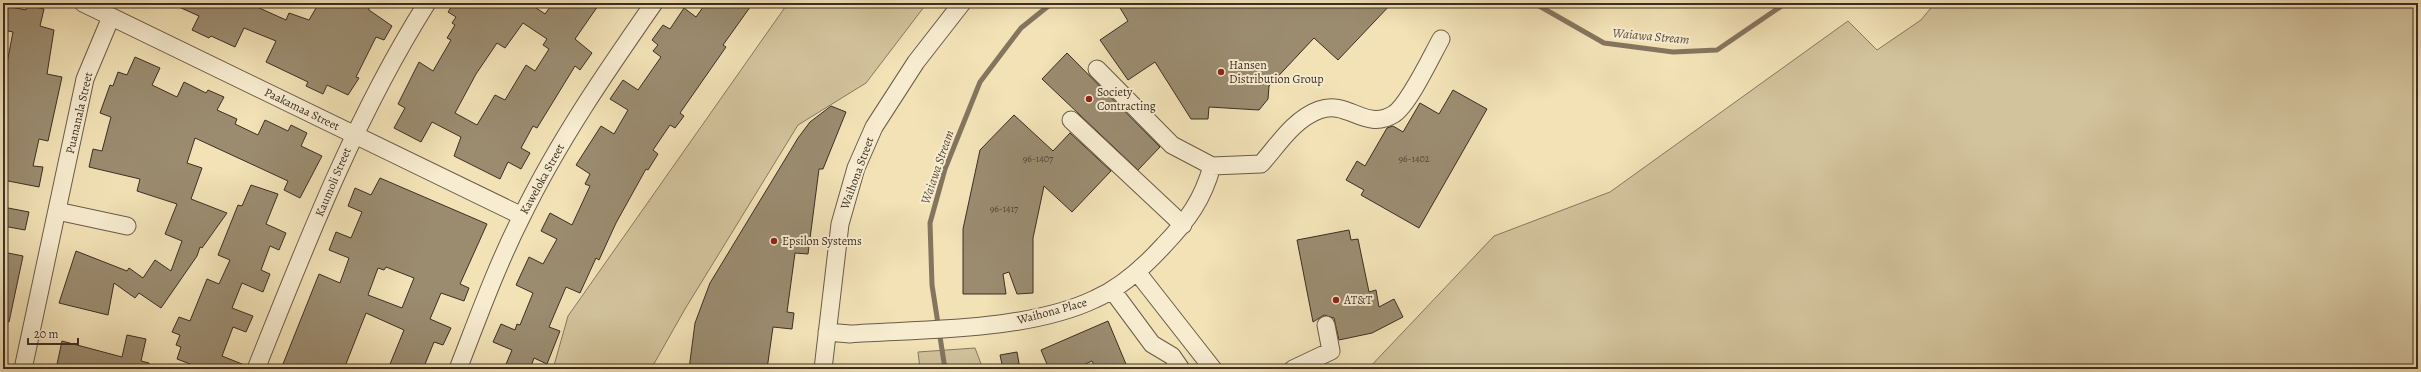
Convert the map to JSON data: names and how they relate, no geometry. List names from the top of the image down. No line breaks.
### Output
{"streets":{"street":["Paakamaa Street","Puananala Street","Waihona Street","Kaweloka Street","Kaumoli Street","Waihona Place"]},"crossings":[["Paakamaa Street","Puananala Street"],["Paakamaa Street","Kaweloka Street"],["Paakamaa Street","Kaumoli Street"],["Waihona Street","Waihona Place"]],"water":["Waiawa Stream"],"places":["Hansen Distribution Group","Society Contracting","Epsilon Systems","AT&T"],"house_numbers":["96-1407","96-1402","96-1417"],"scale_bar":"20 m"}
